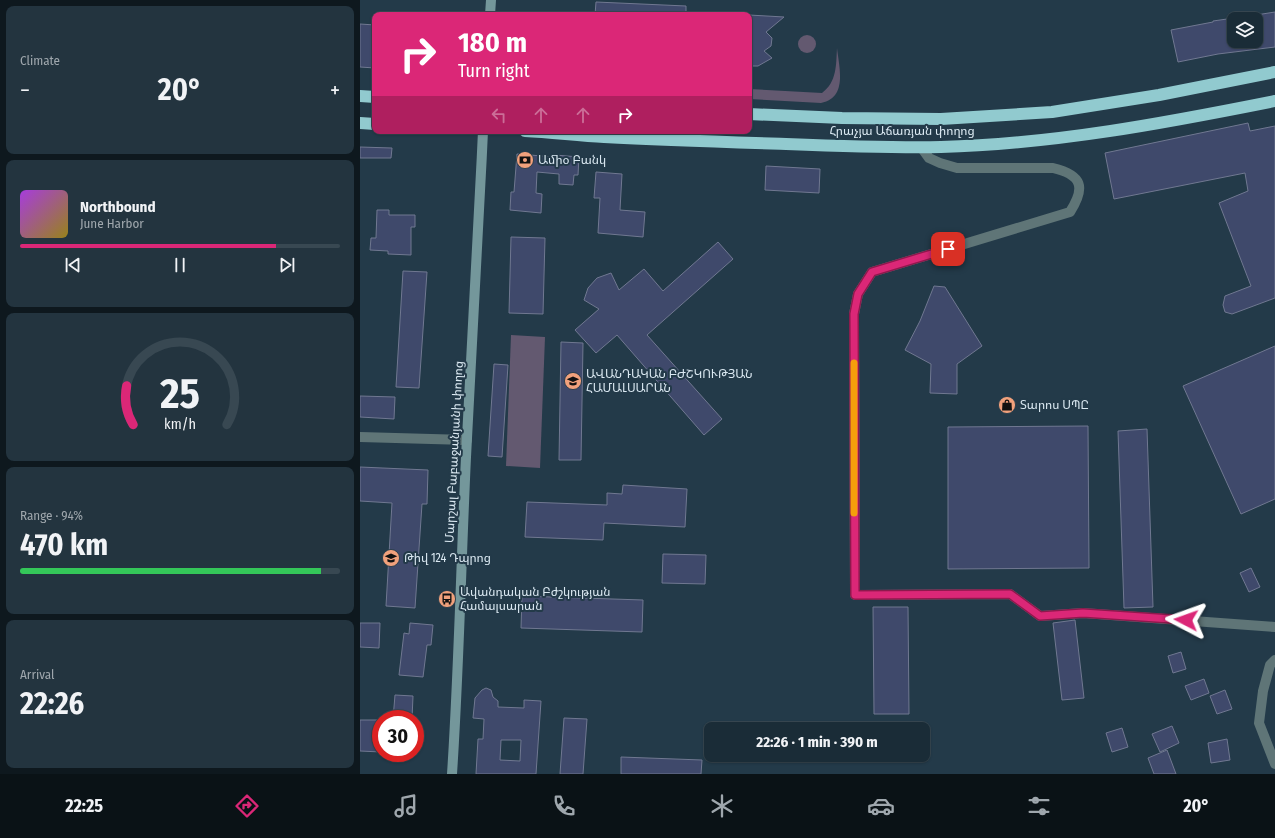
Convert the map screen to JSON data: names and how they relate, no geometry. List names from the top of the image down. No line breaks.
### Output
{"streets":{"highway":["Հրաչյա Աճառյան փողոց"],"main road":["Մարշալ Բաբաջանյանի փողոց"]},"places":{"bank":["Ամիօ Բանկ"],"school or university":["ԱՎԱՆԴԱԿԱՆ ԲԺՇԿՈՒԹՅԱՆ ՀԱՄԱԼՍԱՐԱՆ","Թիվ 124 Դպրոց"],"shop":["Տարոս ՍՊԸ"],"bus stop":["Ավանդական Բժշկության Համալսարան"]},"page":{"tile":["Climate",["Range · 94%","470 km"],["Arrival","22:26"]],"turn":["180 m","Turn right"],"heat":["−","20°","+"],"song":["Northbound","June Harbor"],"limit":"30","trip":"22:26 · 1 min · 390 m","tabs":["22:25","20°"],"gauge":["25","km/h"]}}
